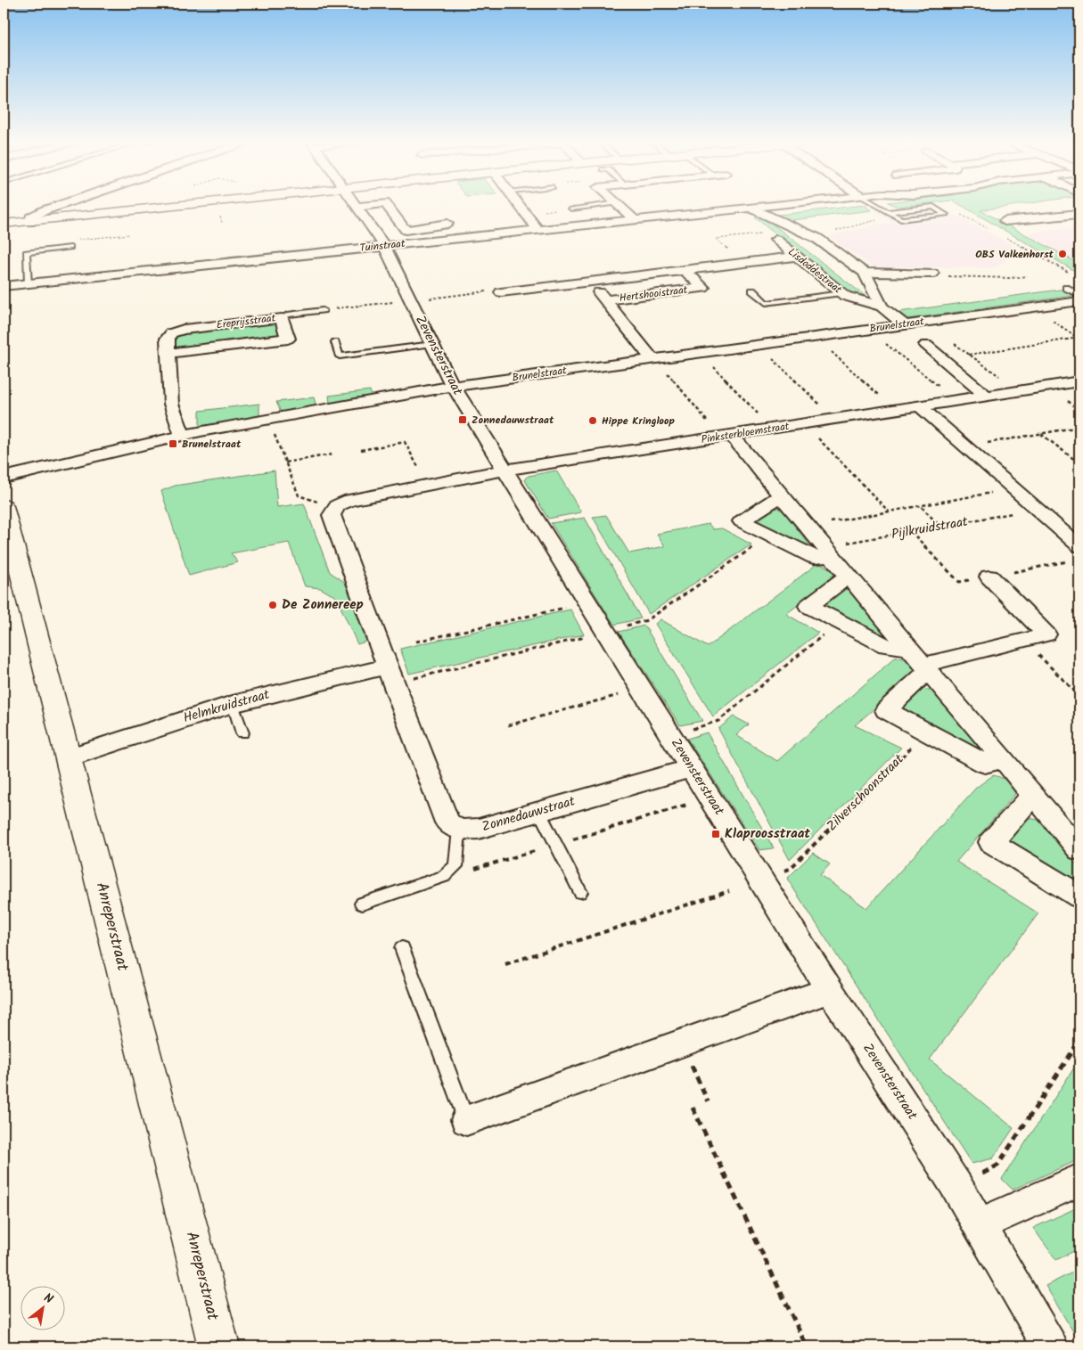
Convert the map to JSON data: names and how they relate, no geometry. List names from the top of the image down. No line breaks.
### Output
{"streets":{"street":["Tuinstraat","Lisdoddestraat","Hertshooistraat","Ereprijsstraat","Brunelstraat","Zevensterstraat","Pinksterbloemstraat","Helmkruidstraat","Zonnedauwstraat","Anreperstraat"],"path":["Pijlkruidstraat","Zilverschoonstraat"]},"crossings":[["Tuinstraat","Lisdoddestraat"],["Tuinstraat","Zevensterstraat"],["Lisdoddestraat","Hertshooistraat"],["Lisdoddestraat","Brunelstraat"],["Hertshooistraat","Brunelstraat"],["Ereprijsstraat","Brunelstraat"],["Brunelstraat","Zevensterstraat"],["Zevensterstraat","Pinksterbloemstraat"],["Zevensterstraat","Zilverschoonstraat"],["Zevensterstraat","Zonnedauwstraat"],["Helmkruidstraat","Anreperstraat"]],"places":{"other":["OBS Valkenhorst","Hippe Kringloop","De Zonnereep"],"transit":["Zonnedauwstraat","Brunelstraat","Klaproosstraat"]},"north":"top right"}
